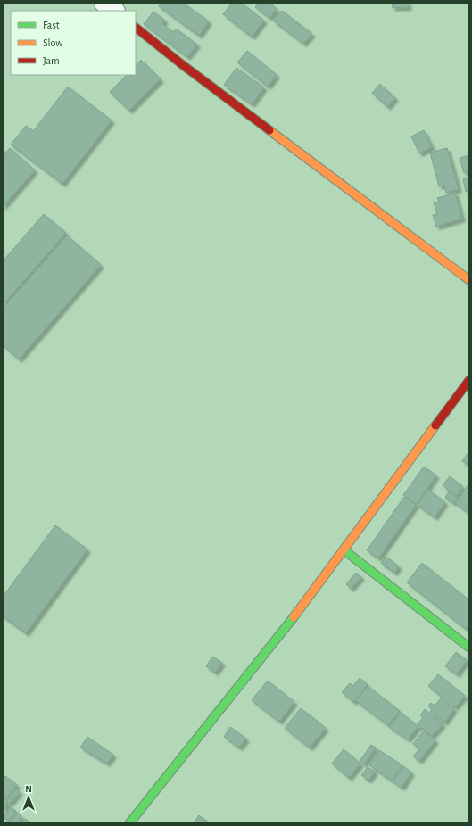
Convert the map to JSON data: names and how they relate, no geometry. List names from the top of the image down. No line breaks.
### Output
{"legend":["Fast","Slow","Jam"],"north":"top"}
